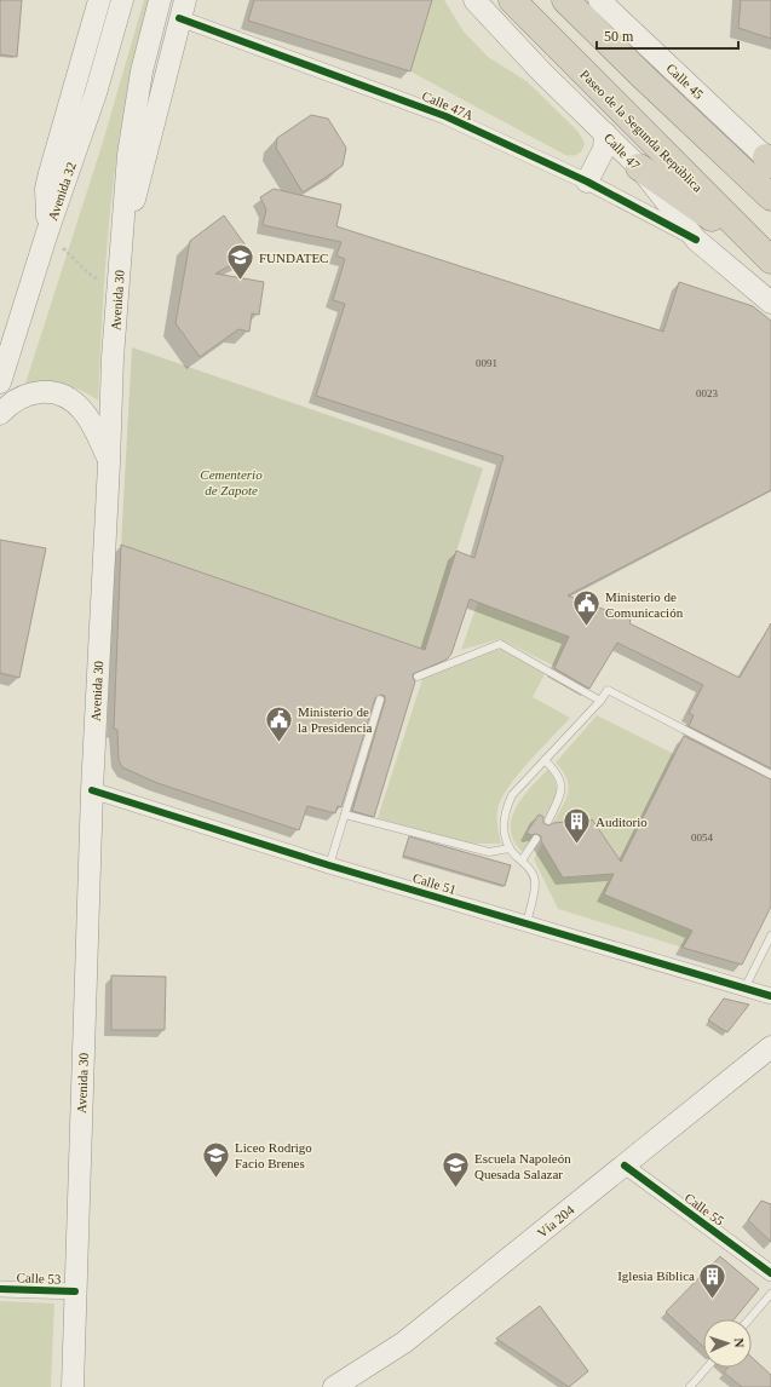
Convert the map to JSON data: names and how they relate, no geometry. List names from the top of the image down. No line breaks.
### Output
{"streets":{"highway":["Paseo de la Segunda República"],"main road":["Calle 45","Calle 47","Avenida 32","Avenida 30","Vía 204"],"street":["Calle 47A","Calle 51","Calle 55","Calle 53"]},"crossings":[["Calle 47A","Calle 47"],["Avenida 30","Calle 51"],["Avenida 30","Calle 53"],["Calle 55","Vía 204"]],"parks":["Cementerio de Zapote"],"places":{"school or university":["FUNDATEC","Liceo Rodrigo Facio Brenes","Escuela Napoleón Quesada Salazar"],"public building":["Ministerio de Comunicación","Ministerio de la Presidencia"],"building":["Auditorio","Iglesia Bíblica"]},"house_numbers":["0091","0023","0054"],"scale_bar":"50 m","north":"right"}
